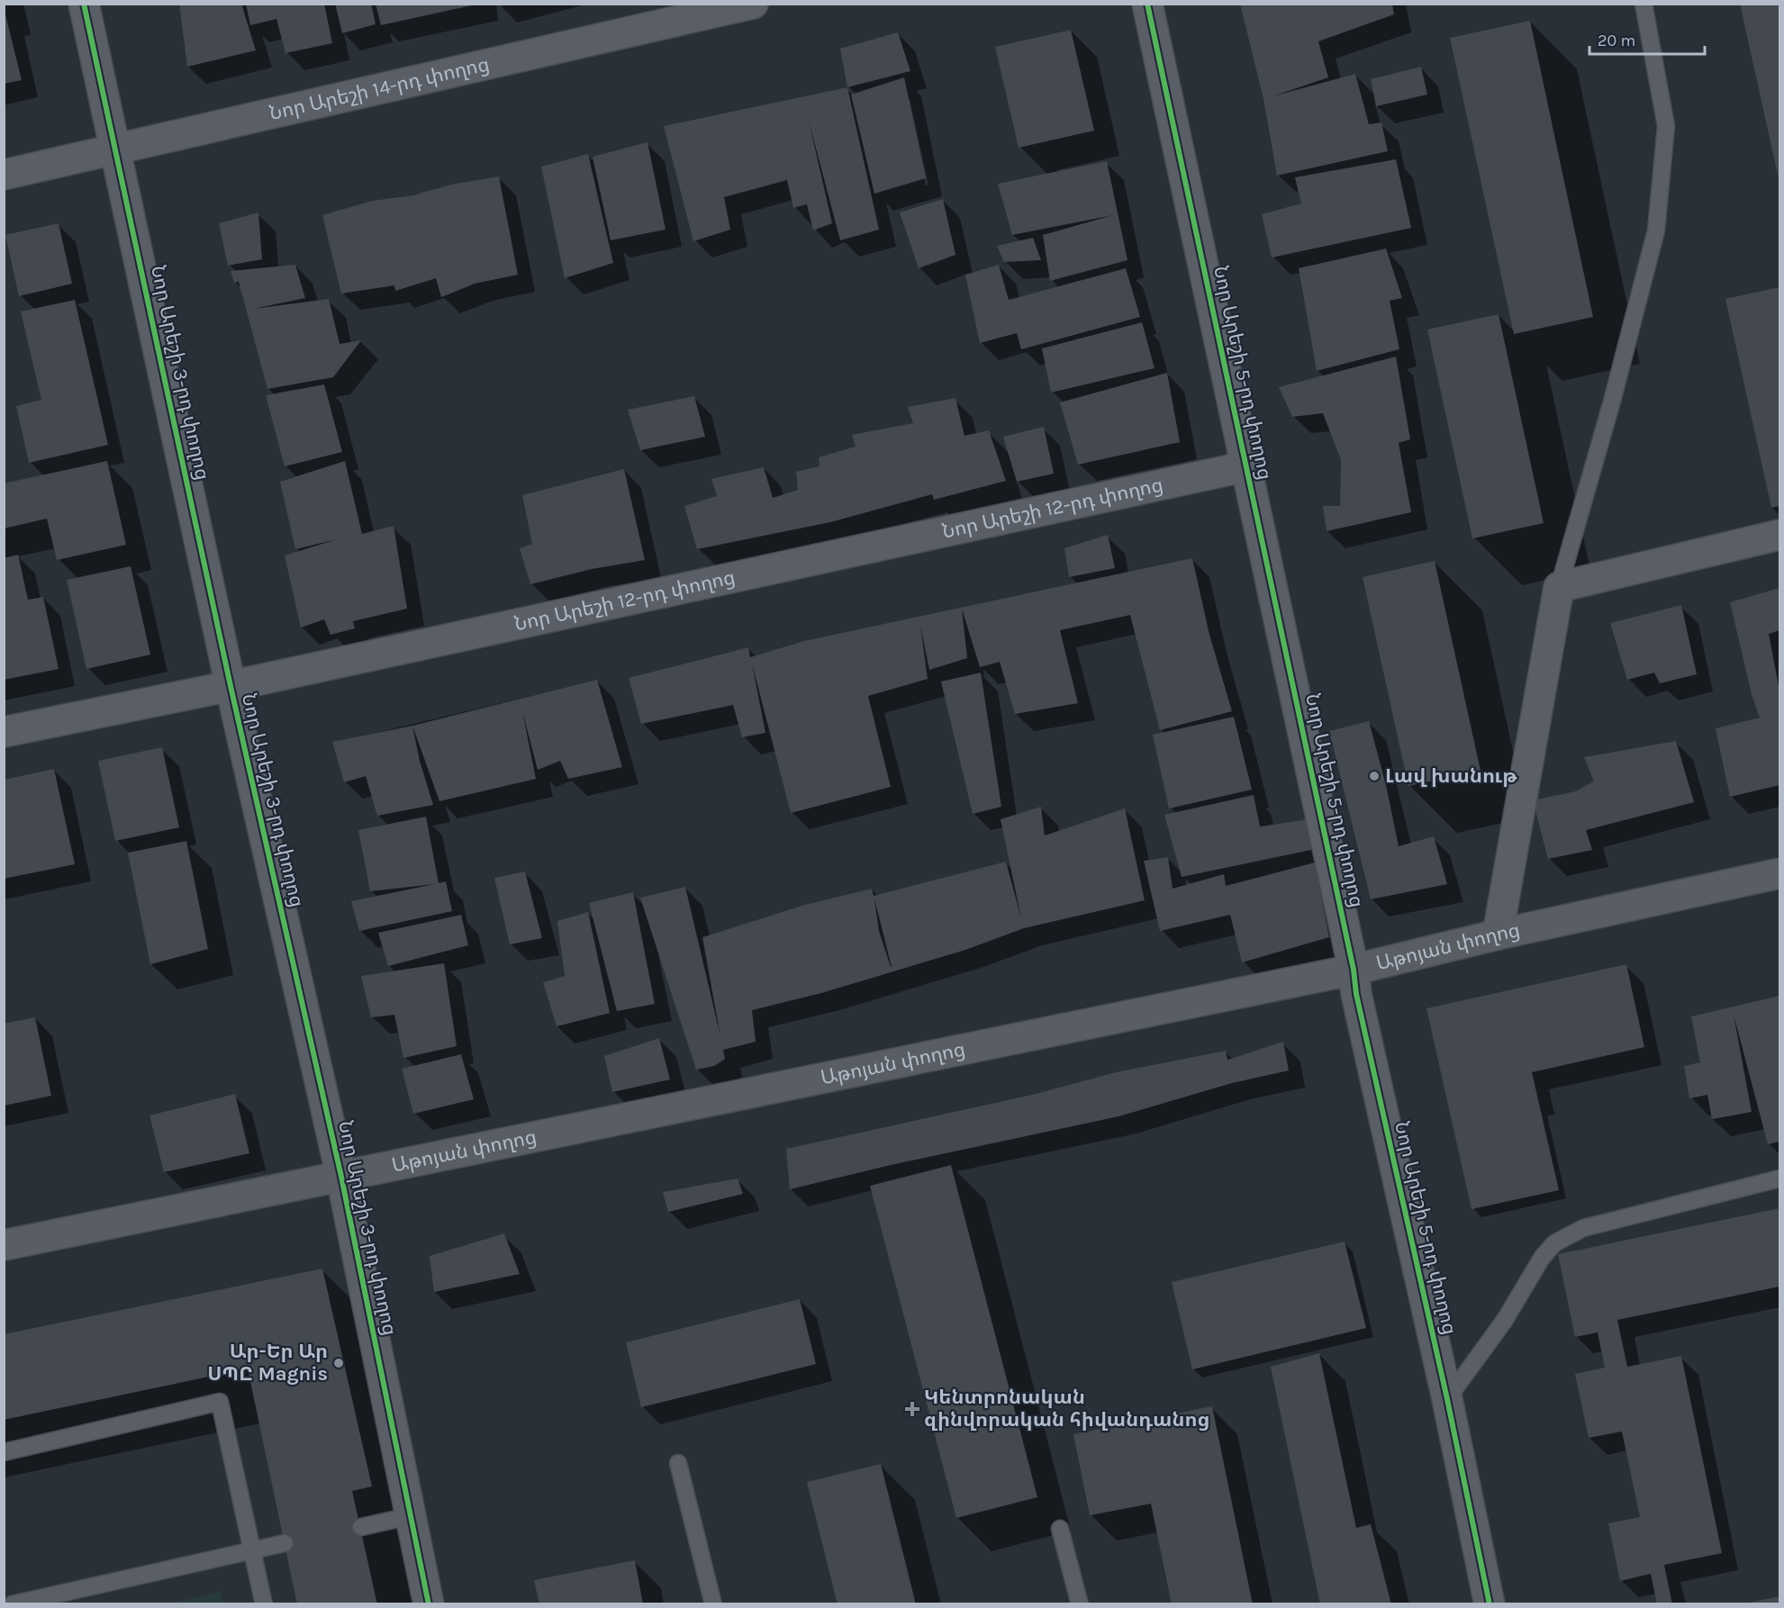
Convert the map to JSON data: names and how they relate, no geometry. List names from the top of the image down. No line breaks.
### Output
{"streets":{"main road":["Աթոյան փողոց"],"street":["Նոր Արեշի 14-րդ փողոց","Նոր Արեշի 3-րդ փողոց","Նոր Արեշի 5-րդ փողոց","Նոր Արեշի 12-րդ փողոց"]},"crossings":[["Նոր Արեշի 14-րդ փողոց","Նոր Արեշի 3-րդ փողոց"],["Նոր Արեշի 3-րդ փողոց","Նոր Արեշի 12-րդ փողոց"],["Նոր Արեշի 3-րդ փողոց","Աթոյան փողոց"],["Նոր Արեշի 5-րդ փողոց","Նոր Արեշի 12-րդ փողոց"],["Նոր Արեշի 5-րդ փողոց","Աթոյան փողոց"]],"places":{"other":["Լավ խանութ","Ար-Եր Ար ՍՊԸ Magnis"],"health":["Կենտրոնական զինվորական հիվանդանոց"]},"scale_bar":"20 m"}
